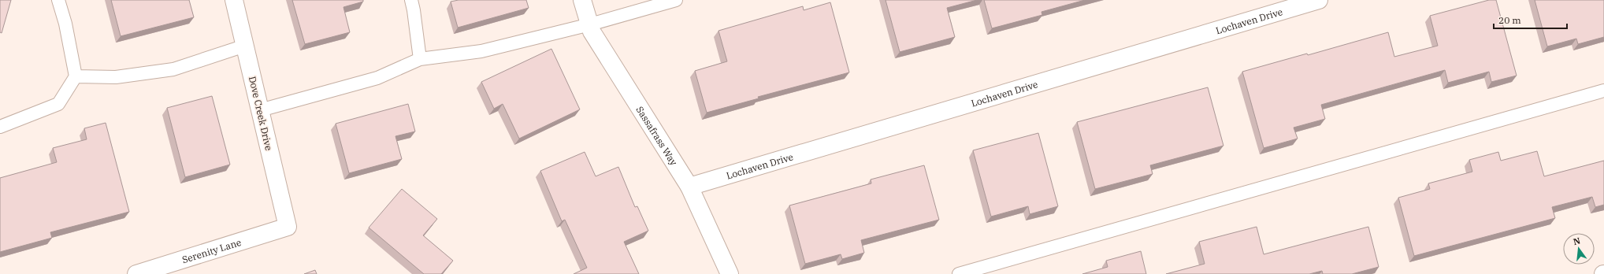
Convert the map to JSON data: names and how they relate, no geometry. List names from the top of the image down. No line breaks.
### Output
{"streets":{"street":["Lochaven Drive","Dove Creek Drive","Sassafrass Way","Serenity Lane"]},"crossings":[["Lochaven Drive","Sassafrass Way"],["Dove Creek Drive","Serenity Lane"]],"scale_bar":"20 m","north":"top"}
